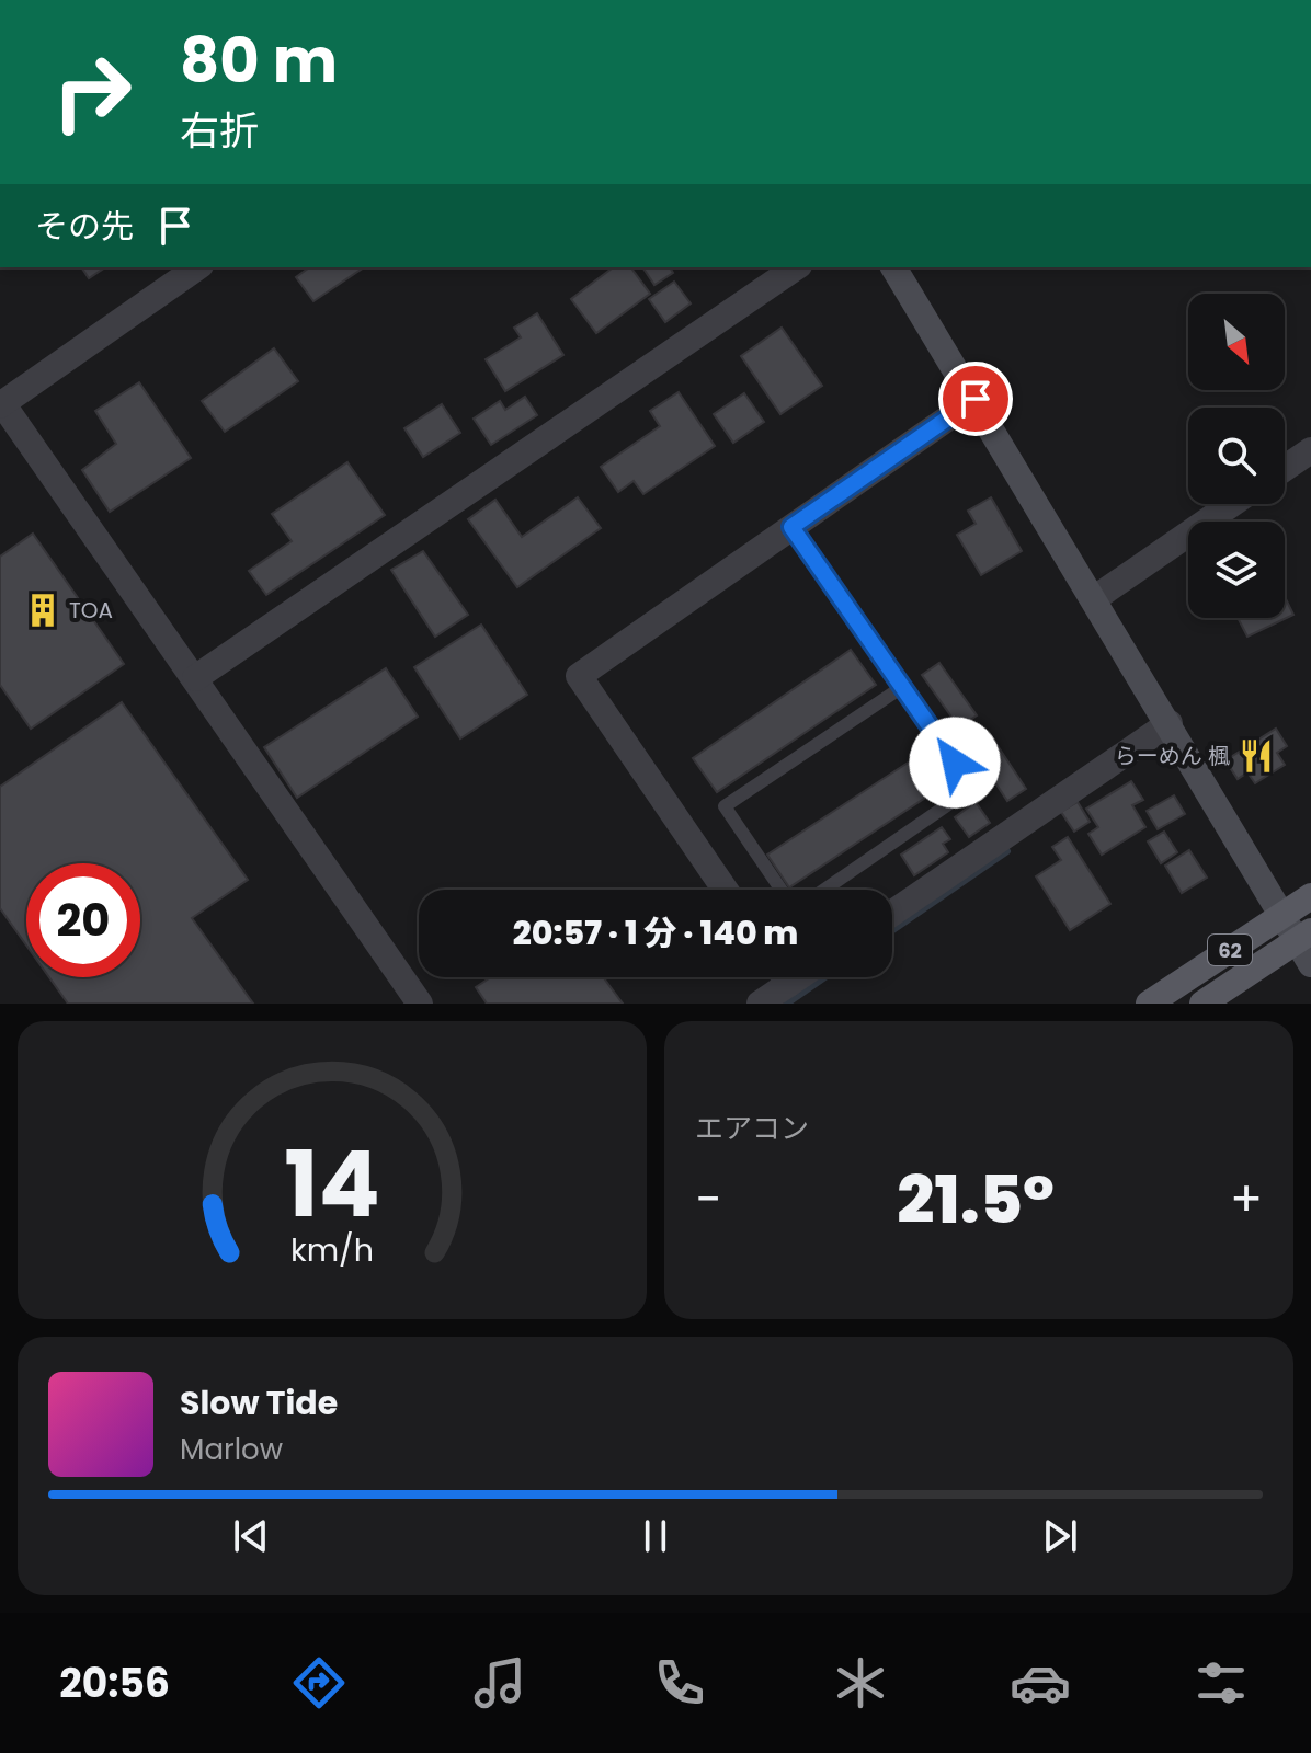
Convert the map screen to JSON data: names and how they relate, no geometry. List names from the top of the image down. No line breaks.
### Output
{"streets":{"main road":["62"]},"places":{"building":["TOA"],"restaurant":["らーめん 楓"]},"north":"bottom right","page":{"turn":["80 m","右折"],"then":"その先","limit":"20","trip":"20:57 · 1 分 · 140 m","tile":"エアコン","heat":["−","21.5°","+"],"song":["Slow Tide","Marlow"],"tabs":"20:56","gauge":["14","km/h"]}}
